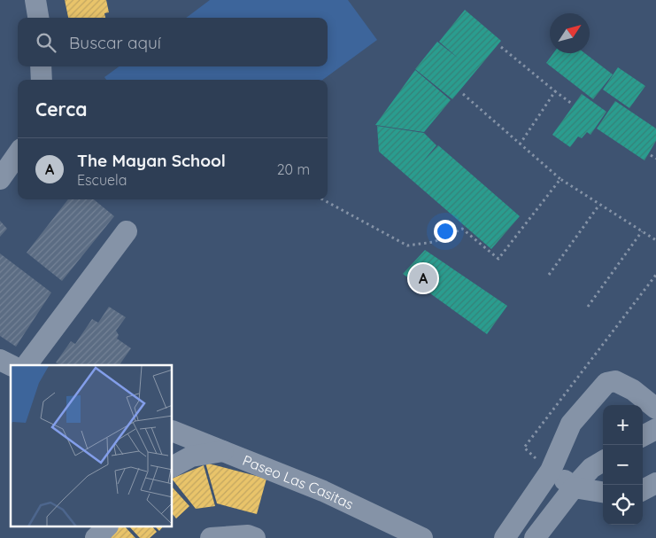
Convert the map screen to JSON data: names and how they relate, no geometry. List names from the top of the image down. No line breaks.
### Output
{"streets":{"street":["Paseo Las Casitas"]},"north":"top right","page":{"search":"Buscar aquí","heading":"Cerca","list":[{"mark":"A","name":"The Mayan School","note":"Escuela","value":"20 m"}],"pins":"A","map_buttons":["+","−"]}}
